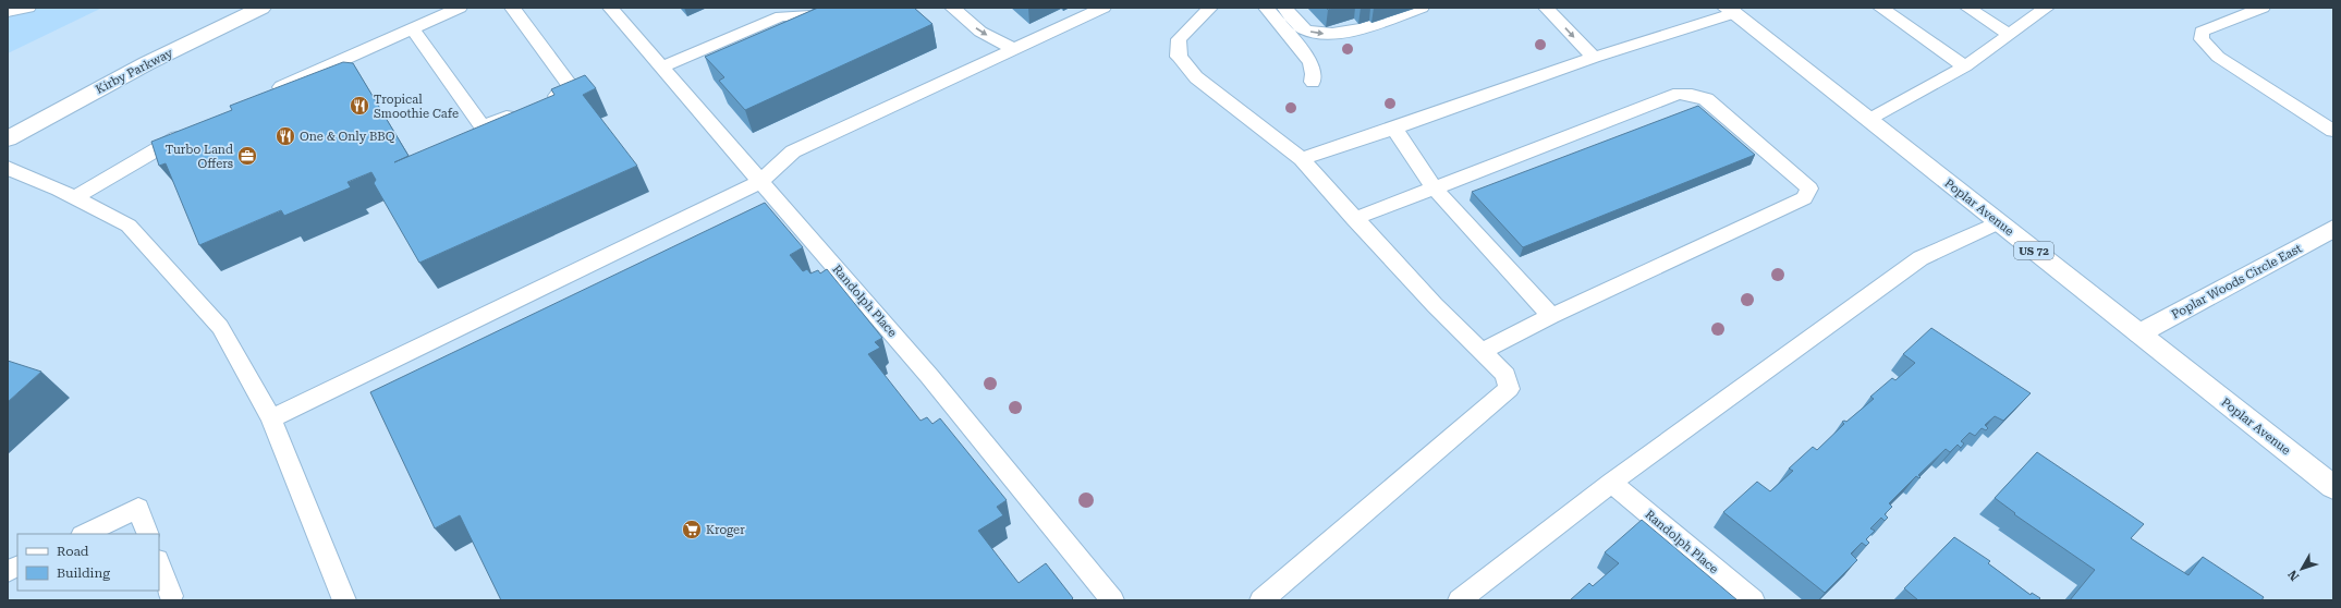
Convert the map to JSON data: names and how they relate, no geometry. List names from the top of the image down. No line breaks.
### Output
{"streets":{"main road":["Kirby Parkway","Poplar Avenue","US 72","Poplar Woods Circle East"],"lane":["Randolph Place"]},"crossings":[["Poplar Avenue","Poplar Woods Circle East"]],"places":{"restaurant":["Tropical Smoothie Cafe","One & Only BBQ"],"office":["Turbo Land Offers"],"supermarket":["Kroger"]},"legend":["Road","Building"],"north":"bottom left"}
